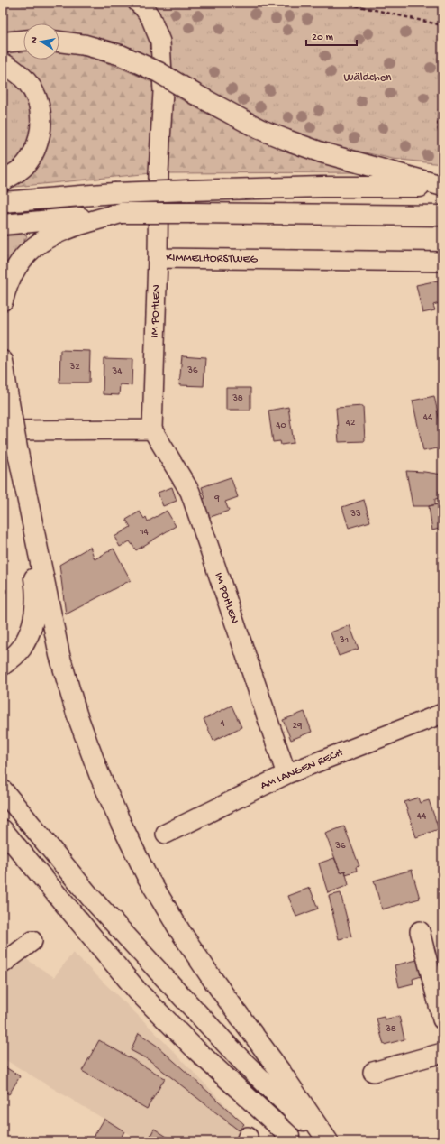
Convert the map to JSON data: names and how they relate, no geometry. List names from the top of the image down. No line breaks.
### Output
{"streets":{"street":["KIMMELHORSTWEG","IM POHLEN","AM LANGEN RECH"]},"crossings":[["KIMMELHORSTWEG","IM POHLEN"],["IM POHLEN","AM LANGEN RECH"]],"parks":["Wäldchen"],"house_numbers":["32","36","34","38","44","42","40","9","33","14","31","4","29","44","36","38"],"scale_bar":"20 m","north":"left"}
